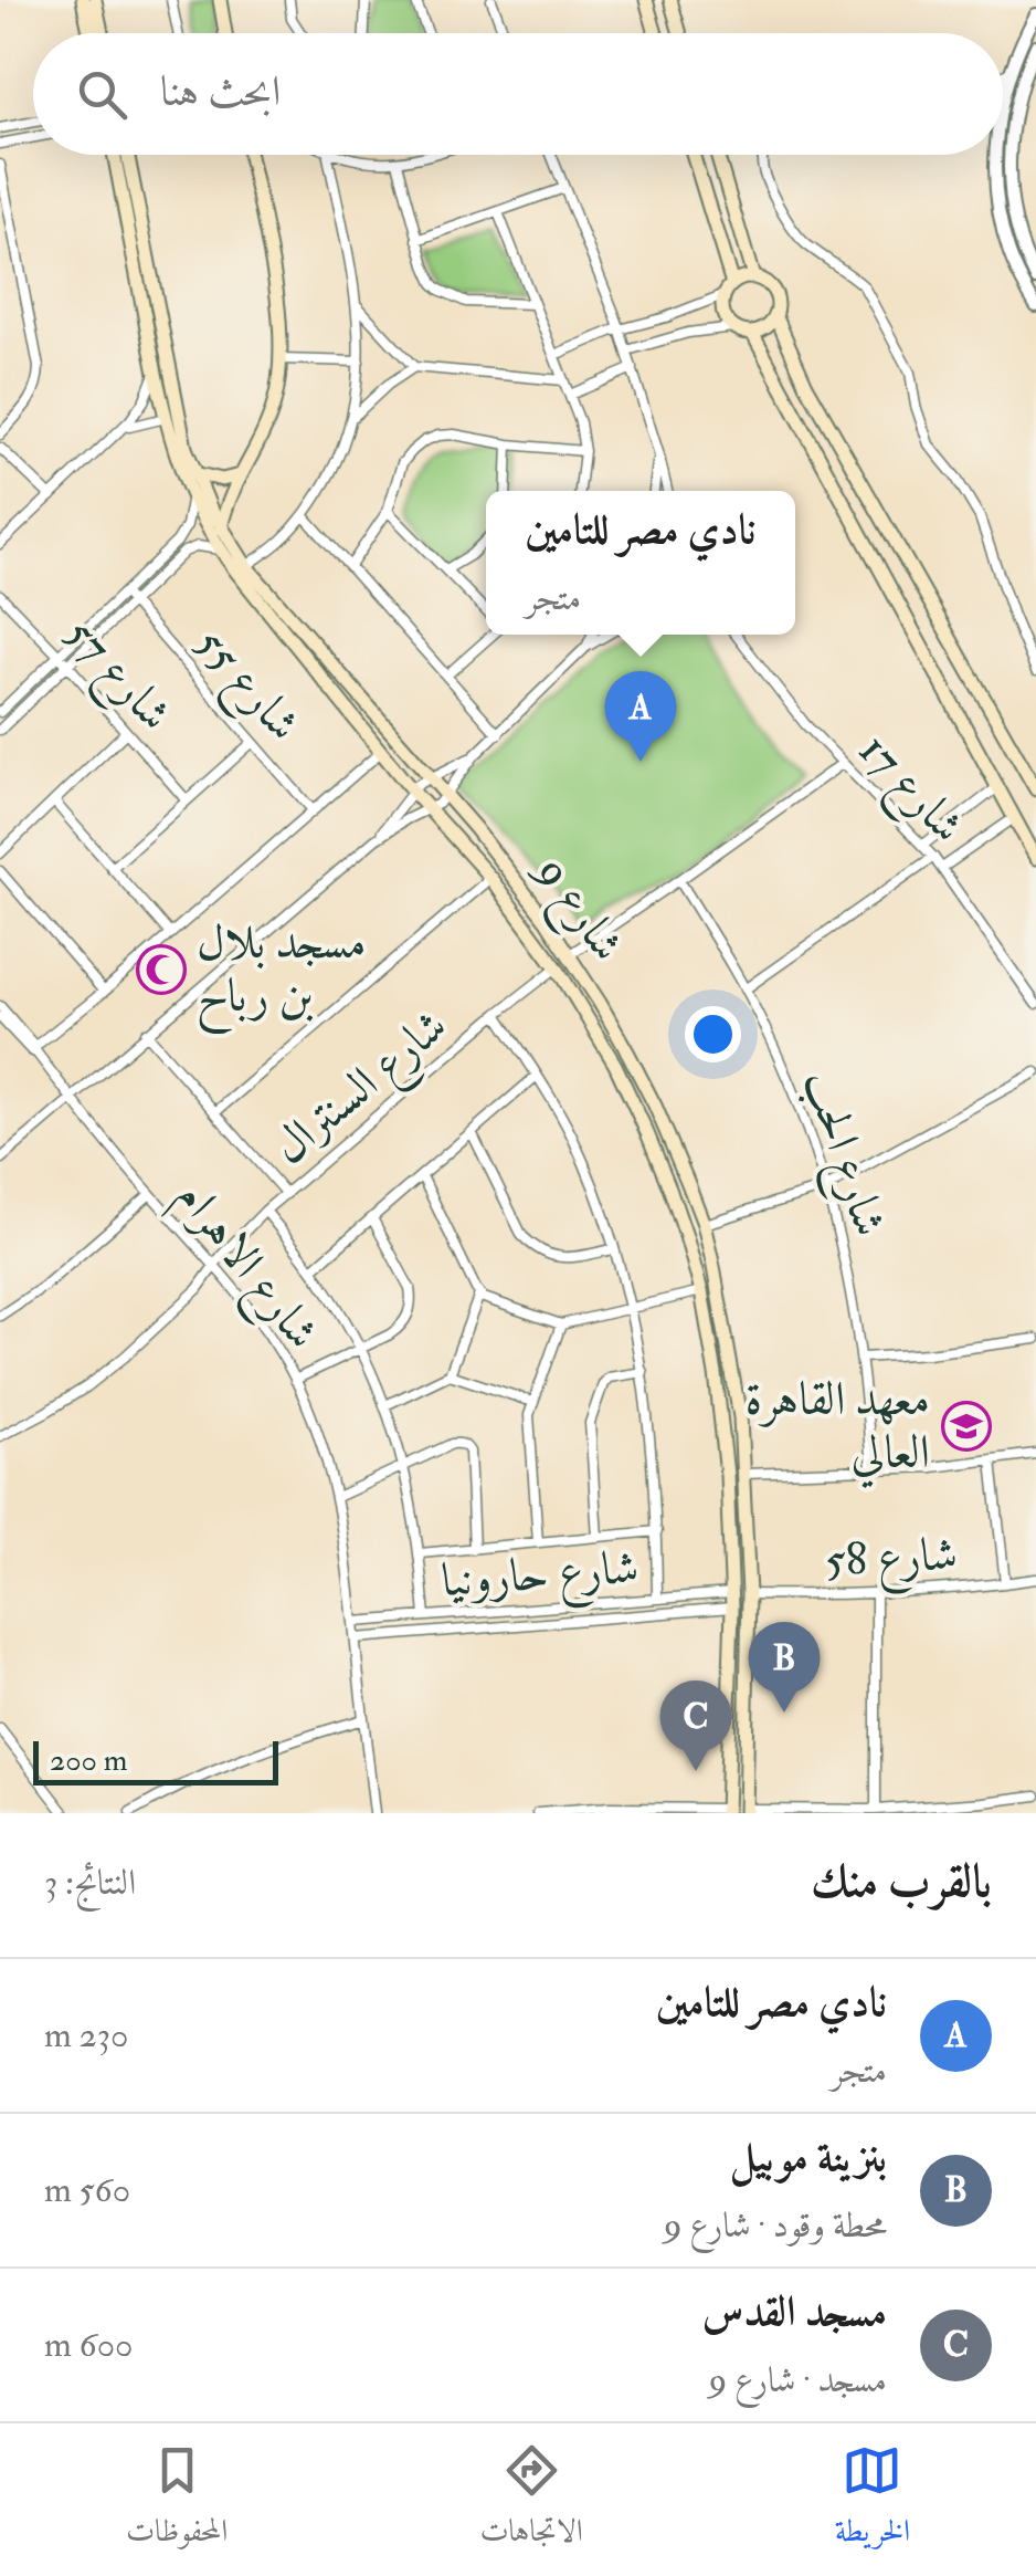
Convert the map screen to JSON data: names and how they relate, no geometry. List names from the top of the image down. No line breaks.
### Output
{"streets":{"main road":["شارع 9"],"street":["شارع 57","شارع 55","شارع 17","شارع السنترال","شارع الحب","شارع الاهرام","شارع 58","شارع حارونيا"]},"crossings":[["شارع 9","شارع السنترال"],["شارع 9","شارع 58"],["شارع 9","شارع حارونيا"],["شارع السنترال","شارع الاهرام"],["شارع الاهرام","شارع حارونيا"]],"places":{"mosque":["مسجد بلال بن رباح"],"school or university":["معهد القاهرة العالي"]},"scale_bar":"200 m","page":{"search":"ابحث هنا","popup":["نادي مصر للتامين","متجر"],"pins":["A","B","C"],"scale":"200 m","heading":["بالقرب منك","النتائج: 3"],"list":[{"mark":"A","name":"نادي مصر للتامين","note":"متجر","value":"230 m"},{"mark":"B","name":"بنزينة موبيل","note":"محطة وقود · شارع 9","value":"560 m"},{"mark":"C","name":"مسجد القدس","note":"مسجد · شارع 9","value":"600 m"}],"nav":["الخريطة","الاتجاهات","المحفوظات"]}}
